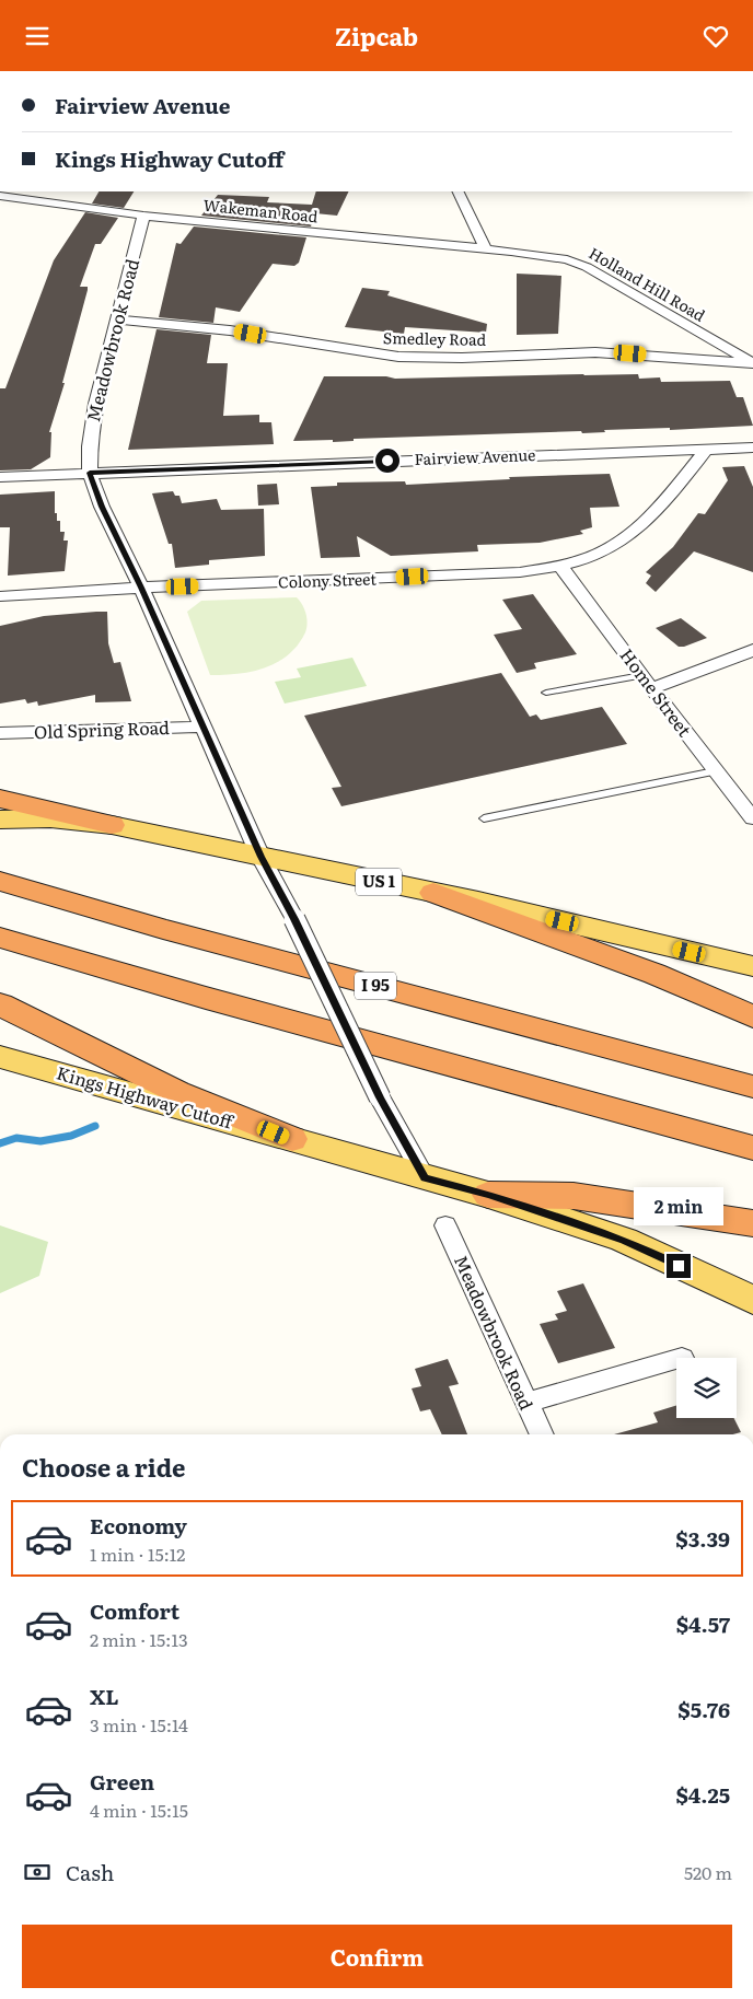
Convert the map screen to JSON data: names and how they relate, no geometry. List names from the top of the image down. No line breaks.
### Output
{"streets":{"highway":["I 95"],"main road":["US 1","Kings Highway Cutoff"],"street":["Wakeman Road","Holland Hill Road","Smedley Road","Meadowbrook Road","Fairview Avenue","Colony Street","Home Street","Old Spring Road"]},"crossings":[["Wakeman Road","Holland Hill Road"],["Wakeman Road","Meadowbrook Road"],["Holland Hill Road","Smedley Road"],["Smedley Road","Meadowbrook Road"],["Meadowbrook Road","Fairview Avenue"],["Meadowbrook Road","Colony Street"],["Meadowbrook Road","Old Spring Road"],["Meadowbrook Road","US 1"],["Meadowbrook Road","Kings Highway Cutoff"],["Fairview Avenue","Colony Street"],["Colony Street","Home Street"]],"page":{"header":"Zipcab","banner":["Fairview Avenue","Kings Highway Cutoff"],"bubble":"2 min","heading":"Choose a ride","list":[{"name":"Economy","note":"1 min · 15:12","value":"$3.39"},{"name":"Comfort","note":"2 min · 15:13","value":"$4.57"},{"name":"XL","note":"3 min · 15:14","value":"$5.76"},{"name":"Green","note":"4 min · 15:15","value":"$4.25"}],"pay":["Cash","520 m"],"buttons":"Confirm"}}
